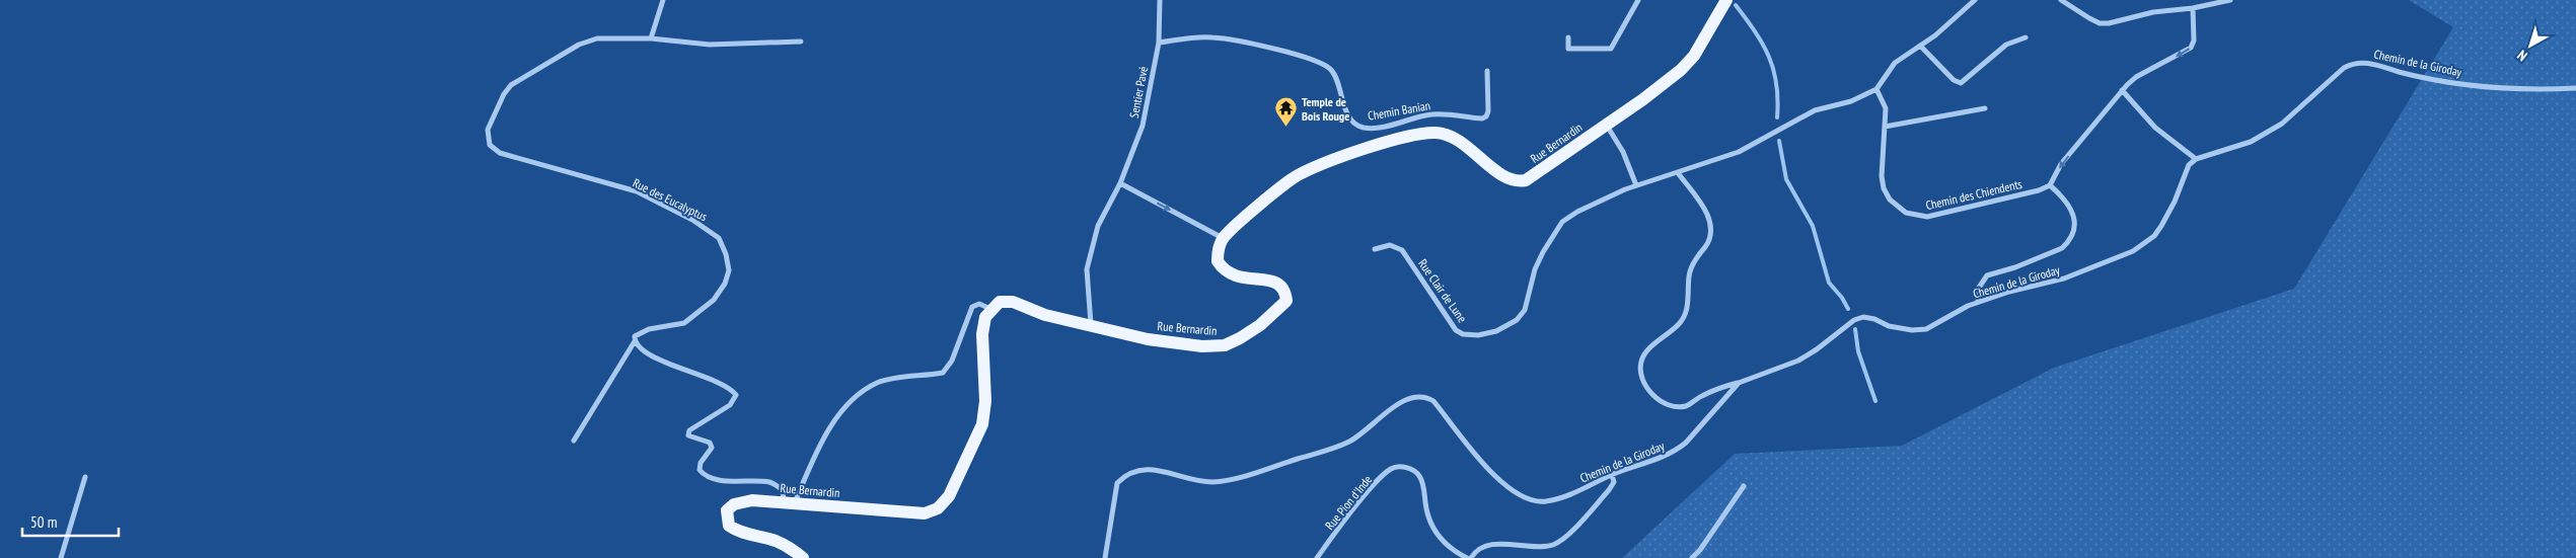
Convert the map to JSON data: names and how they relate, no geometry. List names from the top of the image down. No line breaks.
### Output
{"streets":{"main road":["Rue Bernardin"],"street":["Chemin de la Giroday","Sentier Pavé","Chemin Banian","Chemin des Chiendents","Rue des Eucalyptus","Rue Clair de Lune","Rue Pion d'Inde"]},"crossings":[["Sentier Pavé","Chemin Banian"],["Sentier Pavé","Rue Bernardin"],["Chemin des Chiendents","Rue Clair de Lune"]],"places":{"temple":["Temple de Bois Rouge"]},"scale_bar":"50 m","north":"bottom left"}
